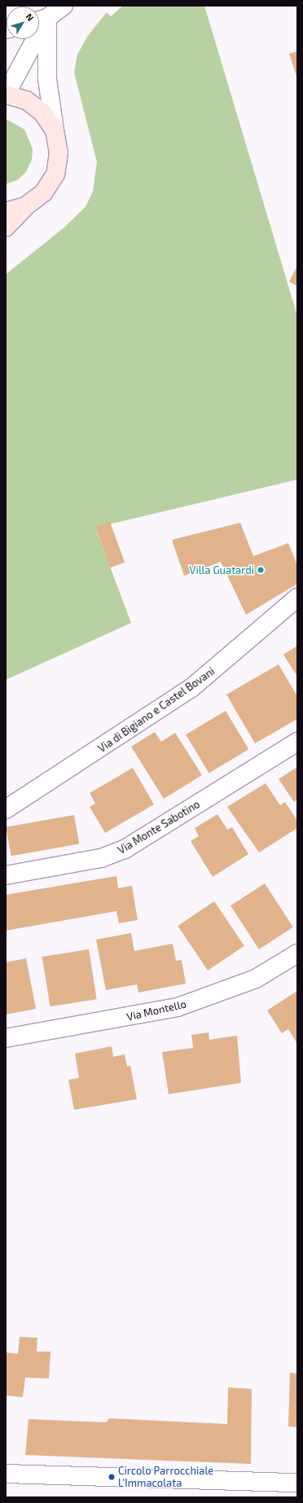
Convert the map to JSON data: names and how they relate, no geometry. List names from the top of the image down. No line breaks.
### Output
{"streets":{"street":["Via di Bigiano e Castel Bovani","Via Monte Sabotino","Via Montello"]},"places":["Villa Guatardi","Circolo Parrocchiale L'Immacolata"],"north":"top right"}
